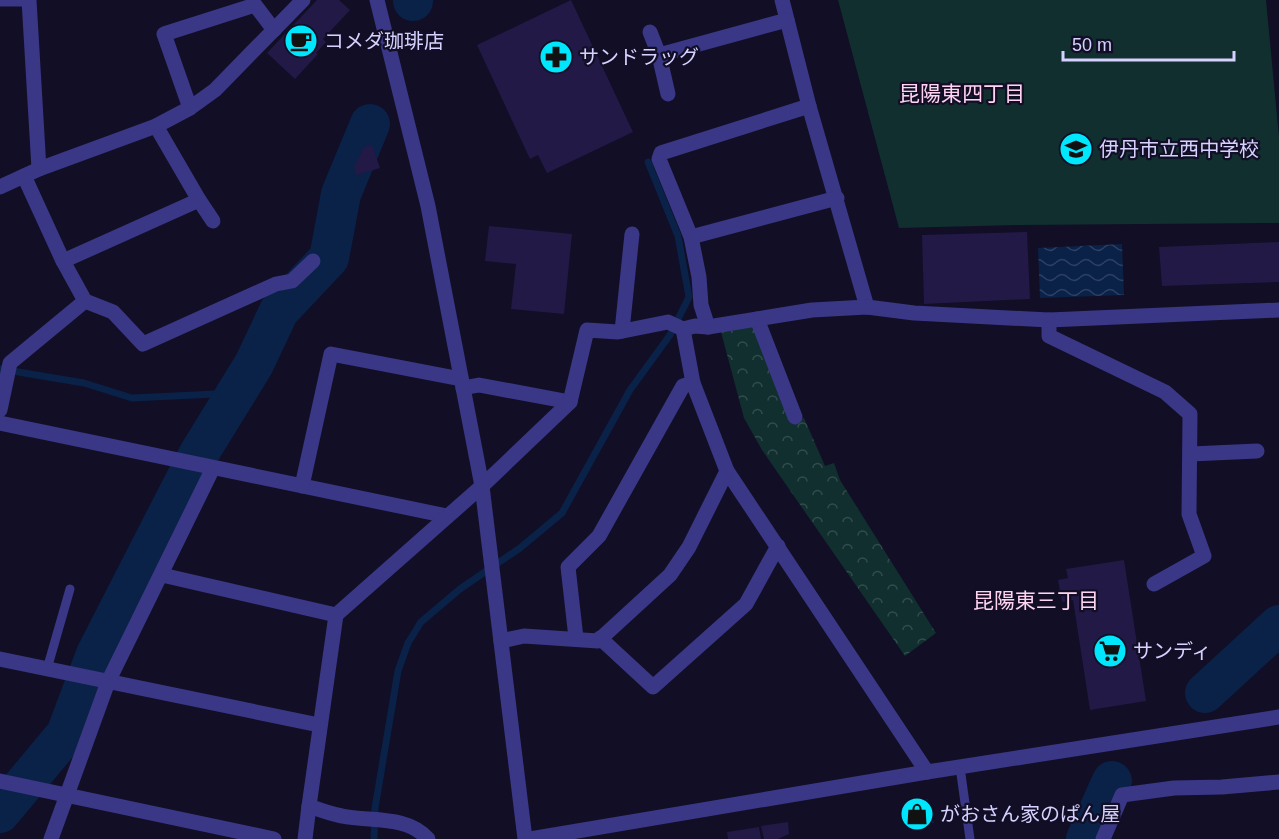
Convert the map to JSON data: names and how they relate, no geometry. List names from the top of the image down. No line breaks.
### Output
{"districts":["昆陽東四丁目","昆陽東三丁目"],"places":{"cafe":["コメダ珈琲店"],"pharmacy":["サンドラッグ"],"school or university":["伊丹市立西中学校"],"supermarket":["サンディ"],"shop":["がおさん家のぱん屋"]},"scale_bar":"50 m"}
